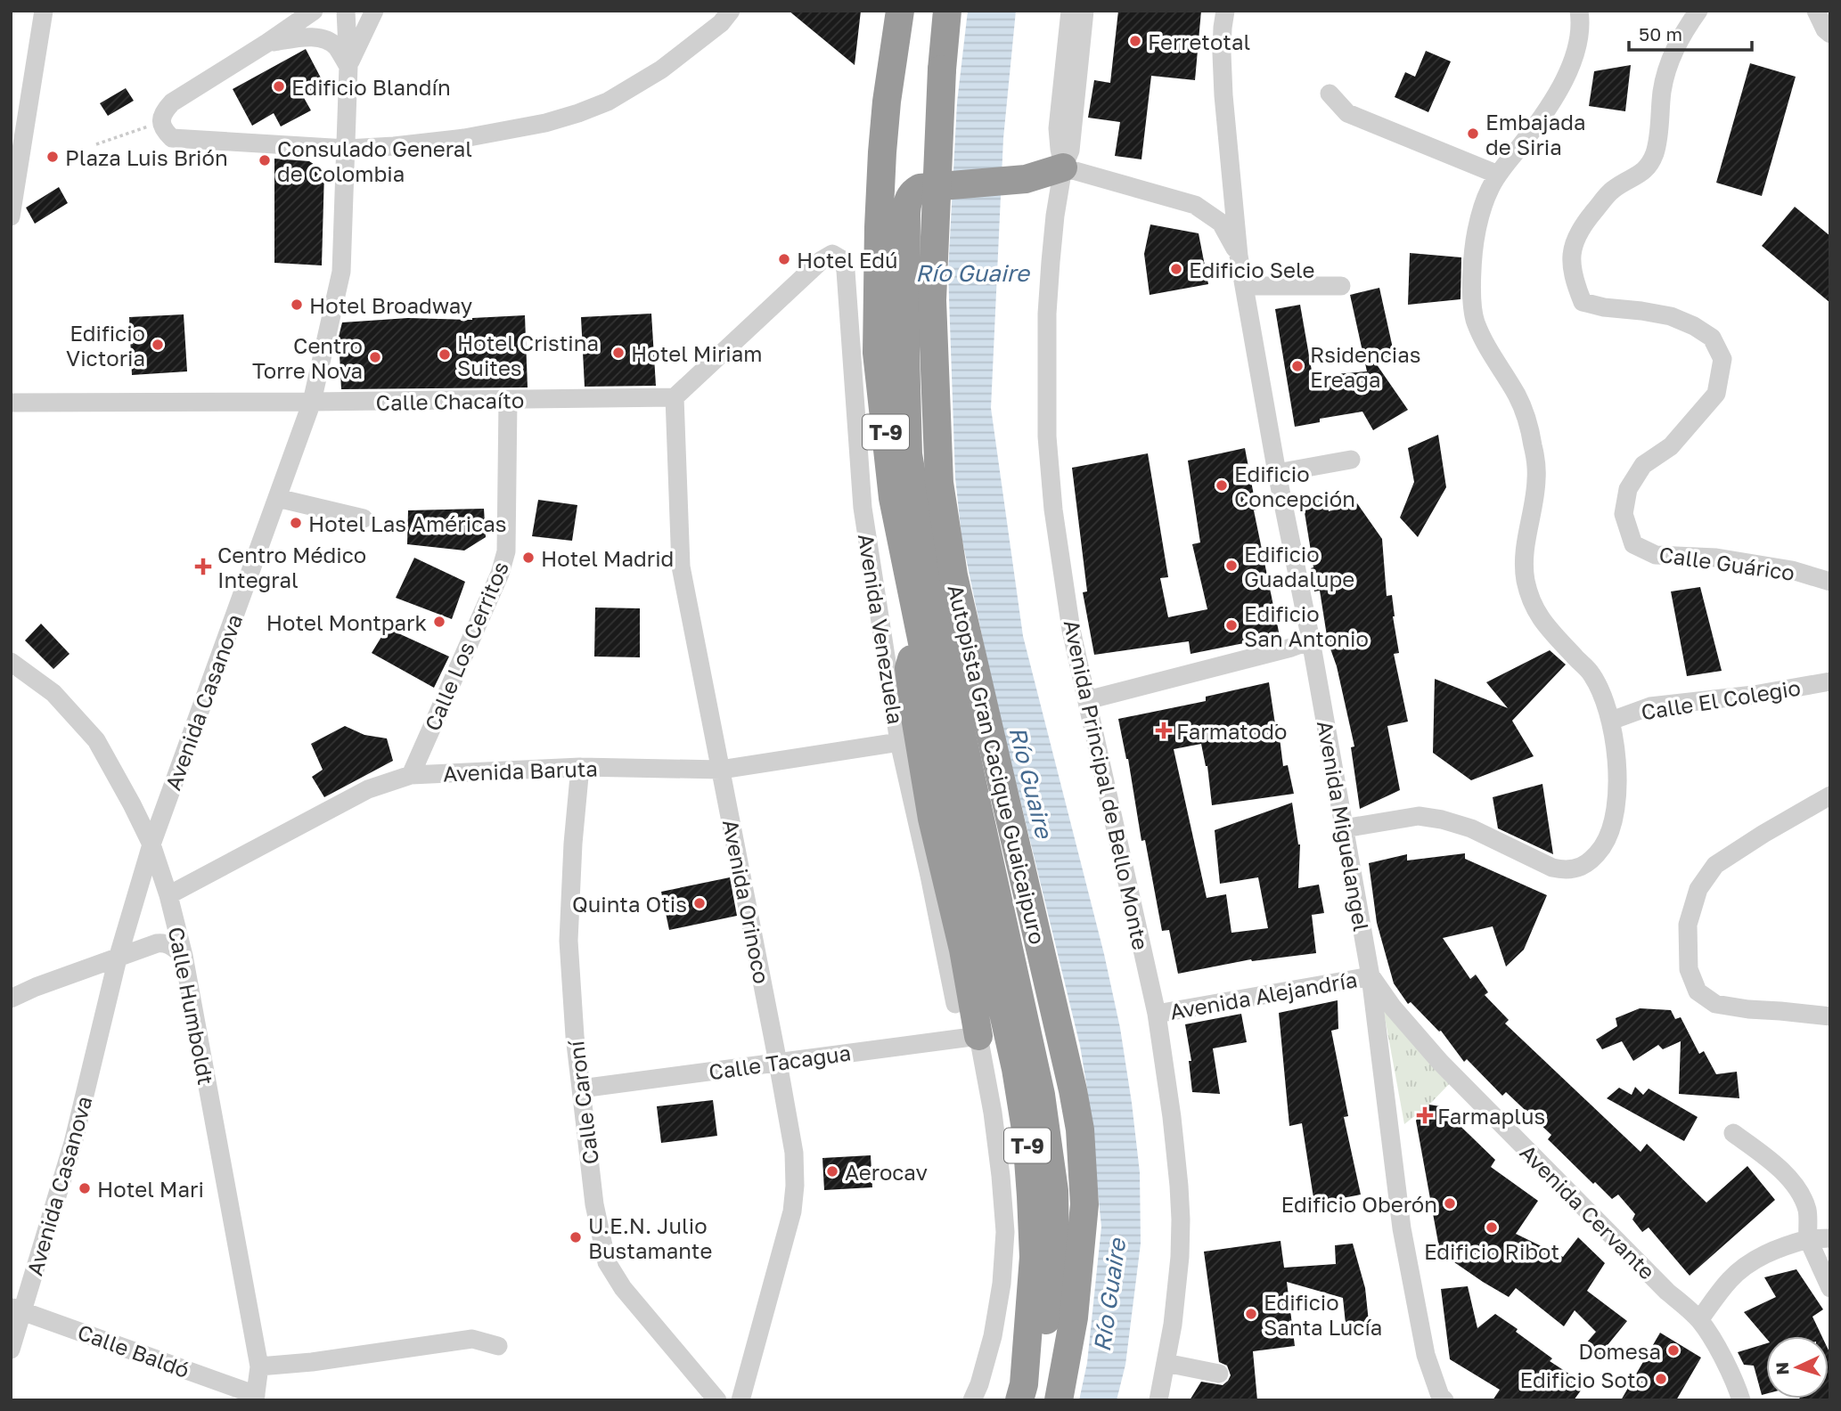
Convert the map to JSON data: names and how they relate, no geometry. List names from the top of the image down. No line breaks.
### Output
{"streets":{"highway":["T-9","Autopista Gran Cacique Guaicaipuro"],"street":["Calle Chacaíto","Calle Guárico","Avenida Venezuela","Calle Los Cerritos","Calle El Colegio","Avenida Casanova","Avenida Baruta","Avenida Principal de Bello Monte","Avenida Miguelangel","Avenida Orinoco","Avenida Alejandría","Calle Humboldt","Calle Tacagua","Calle Caroní","Avenida Cervante","Calle Baldó"]},"crossings":[["Calle Chacaíto","Avenida Venezuela"],["Calle Chacaíto","Calle Los Cerritos"],["Calle Chacaíto","Avenida Casanova"],["Calle Chacaíto","Avenida Orinoco"],["Avenida Venezuela","Avenida Baruta"],["Avenida Venezuela","Avenida Orinoco"],["Calle Los Cerritos","Avenida Baruta"],["Avenida Casanova","Calle Humboldt"],["Avenida Casanova","Calle Baldó"],["Avenida Baruta","Avenida Orinoco"],["Avenida Baruta","Calle Humboldt"],["Avenida Baruta","Calle Caroní"],["Avenida Principal de Bello Monte","Avenida Alejandría"],["Avenida Miguelangel","Avenida Alejandría"],["Avenida Miguelangel","Avenida Cervante"],["Avenida Orinoco","Calle Tacagua"],["Avenida Alejandría","Avenida Cervante"],["Calle Humboldt","Calle Baldó"],["Calle Tacagua","Calle Caroní"]],"water":["Río Guaire"],"places":{"other":["Ferretotal","Edificio Blandín","Embajada de Siria","Plaza Luis Brión","Consulado General de Colombia","Hotel Edú","Edificio Sele","Hotel Broadway","Edificio Victoria","Hotel Miriam","Hotel Cristina Suites","Centro Torre Nova","Rsidencias Ereaga","Edificio Concepción","Hotel Las Américas","Hotel Madrid","Edificio Guadalupe","Hotel Montpark","Edificio San Antonio","Quinta Otis","Aerocav","Hotel Mari","Edificio Oberón","Edificio Ribot","U.E.N. Julio Bustamante","Edificio Santa Lucía","Domesa","Edificio Soto"],"health":["Centro Médico Integral","Farmatodo","Farmaplus"]},"scale_bar":"50 m","north":"left"}
